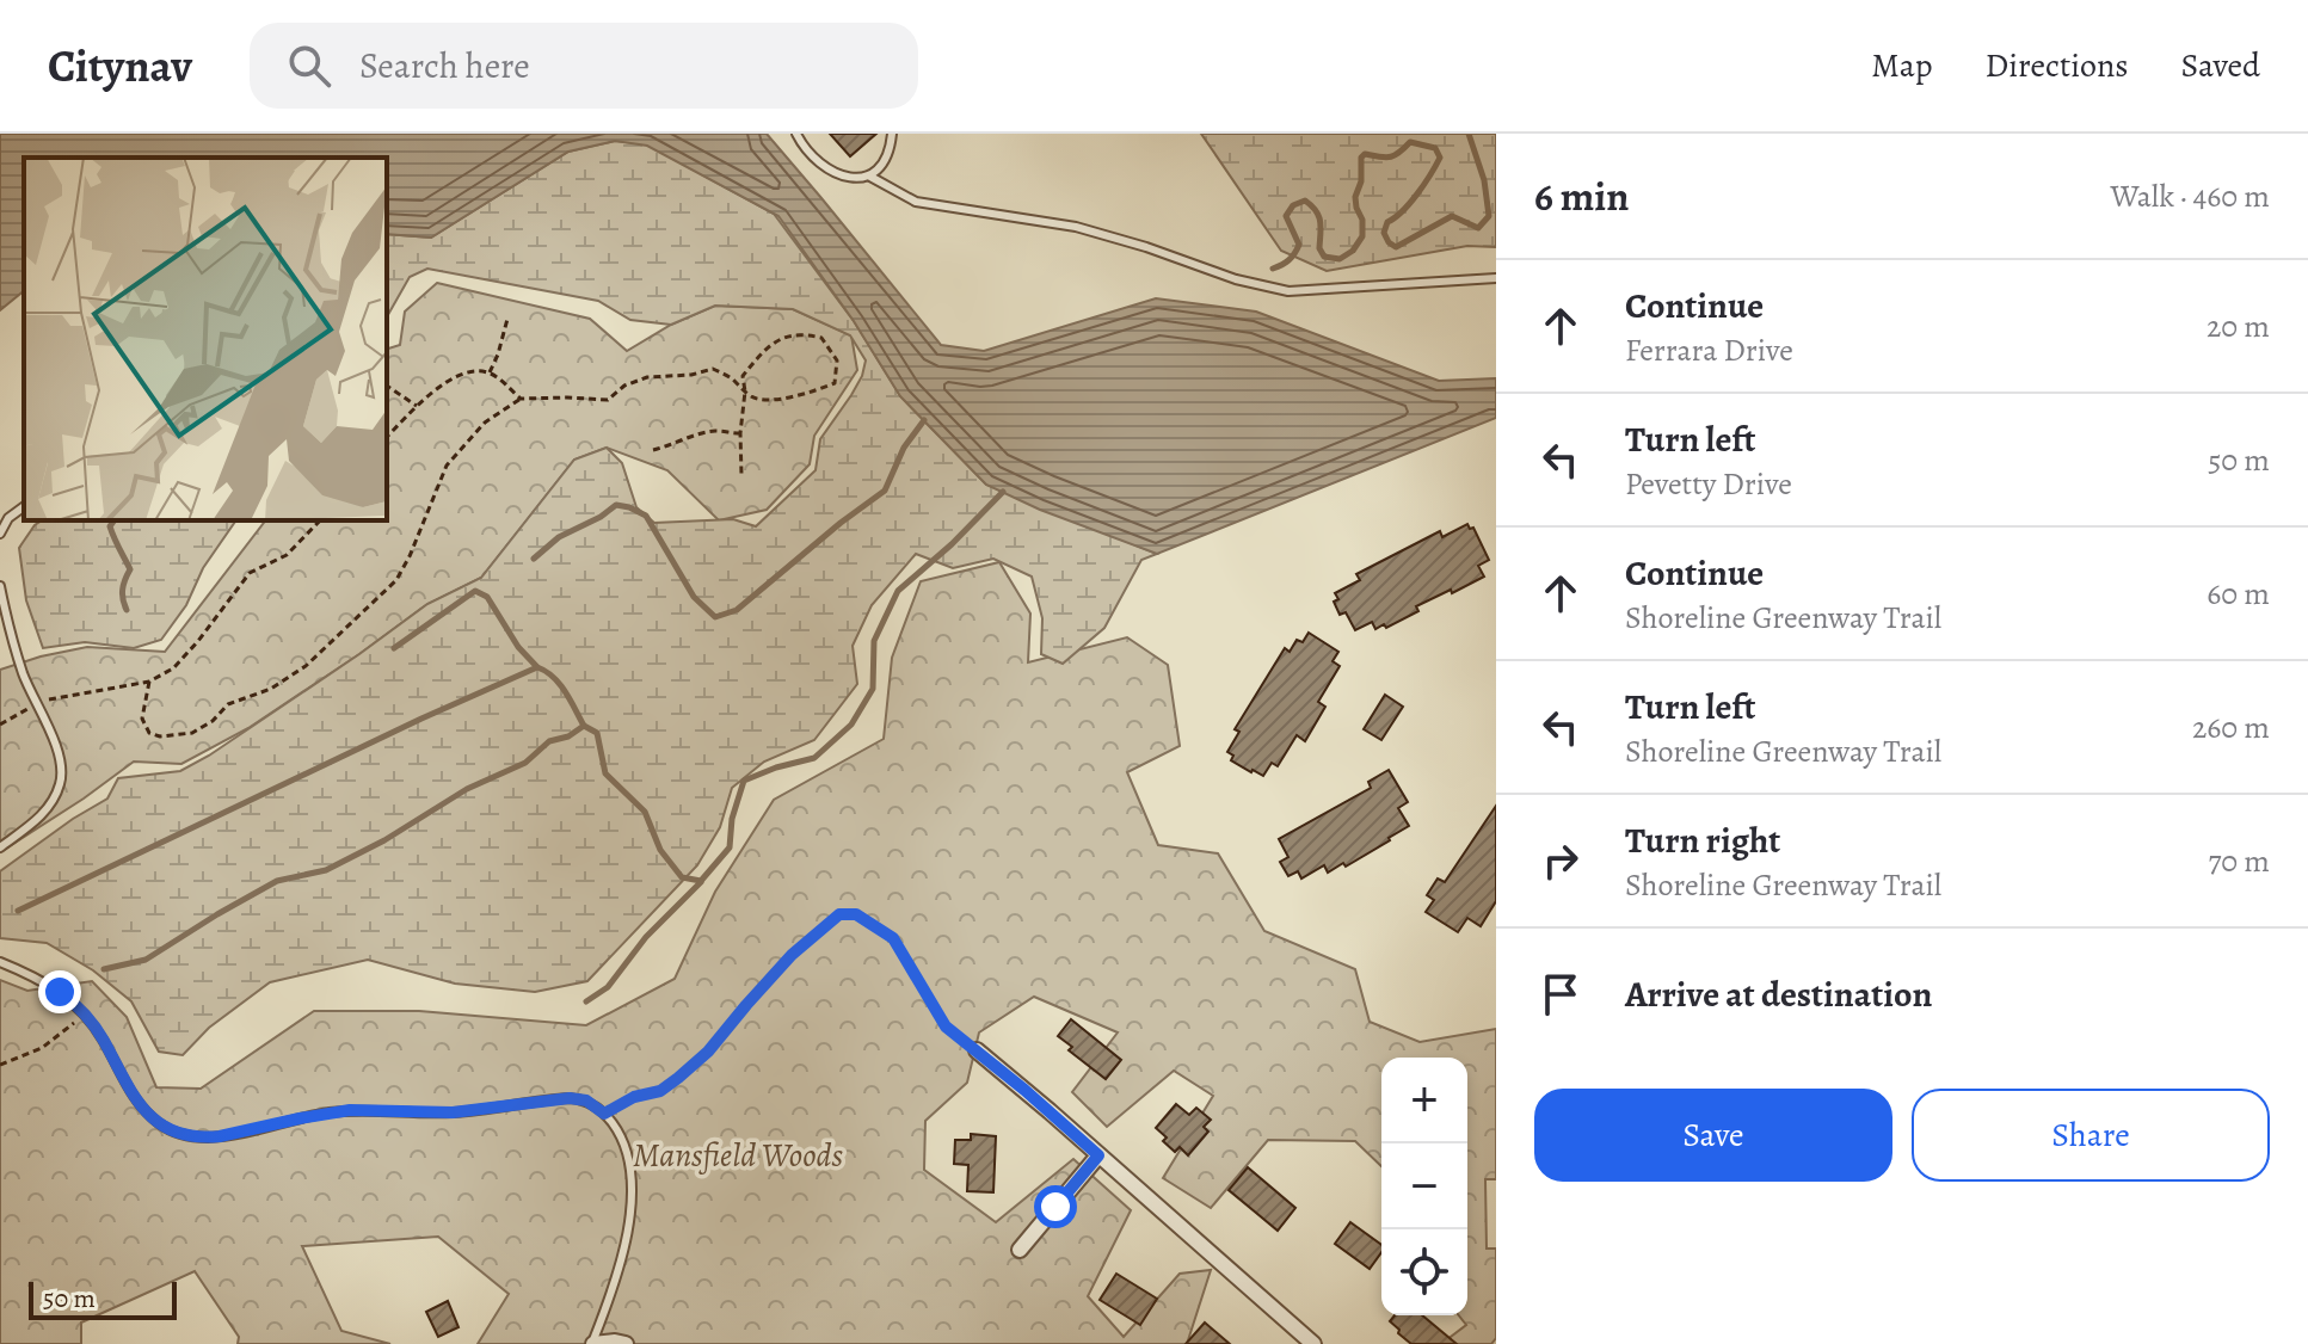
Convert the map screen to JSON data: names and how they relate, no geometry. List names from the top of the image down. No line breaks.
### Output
{"parks":["Mansfield Woods"],"scale_bar":"50 m","page":{"header":"Citynav","search":"Search here","nav":["Map","Directions","Saved"],"heading":["6 min","Walk · 460 m"],"list":[["Continue","Ferrara Drive","20 m"],["Turn left","Pevetty Drive","50 m"],["Continue","Shoreline Greenway Trail","60 m"],["Turn left","Shoreline Greenway Trail","260 m"],["Turn right","Shoreline Greenway Trail","70 m"],"Arrive at destination"],"map_buttons":["+","−"],"buttons":["Save","Share"],"scale":"50 m"}}
